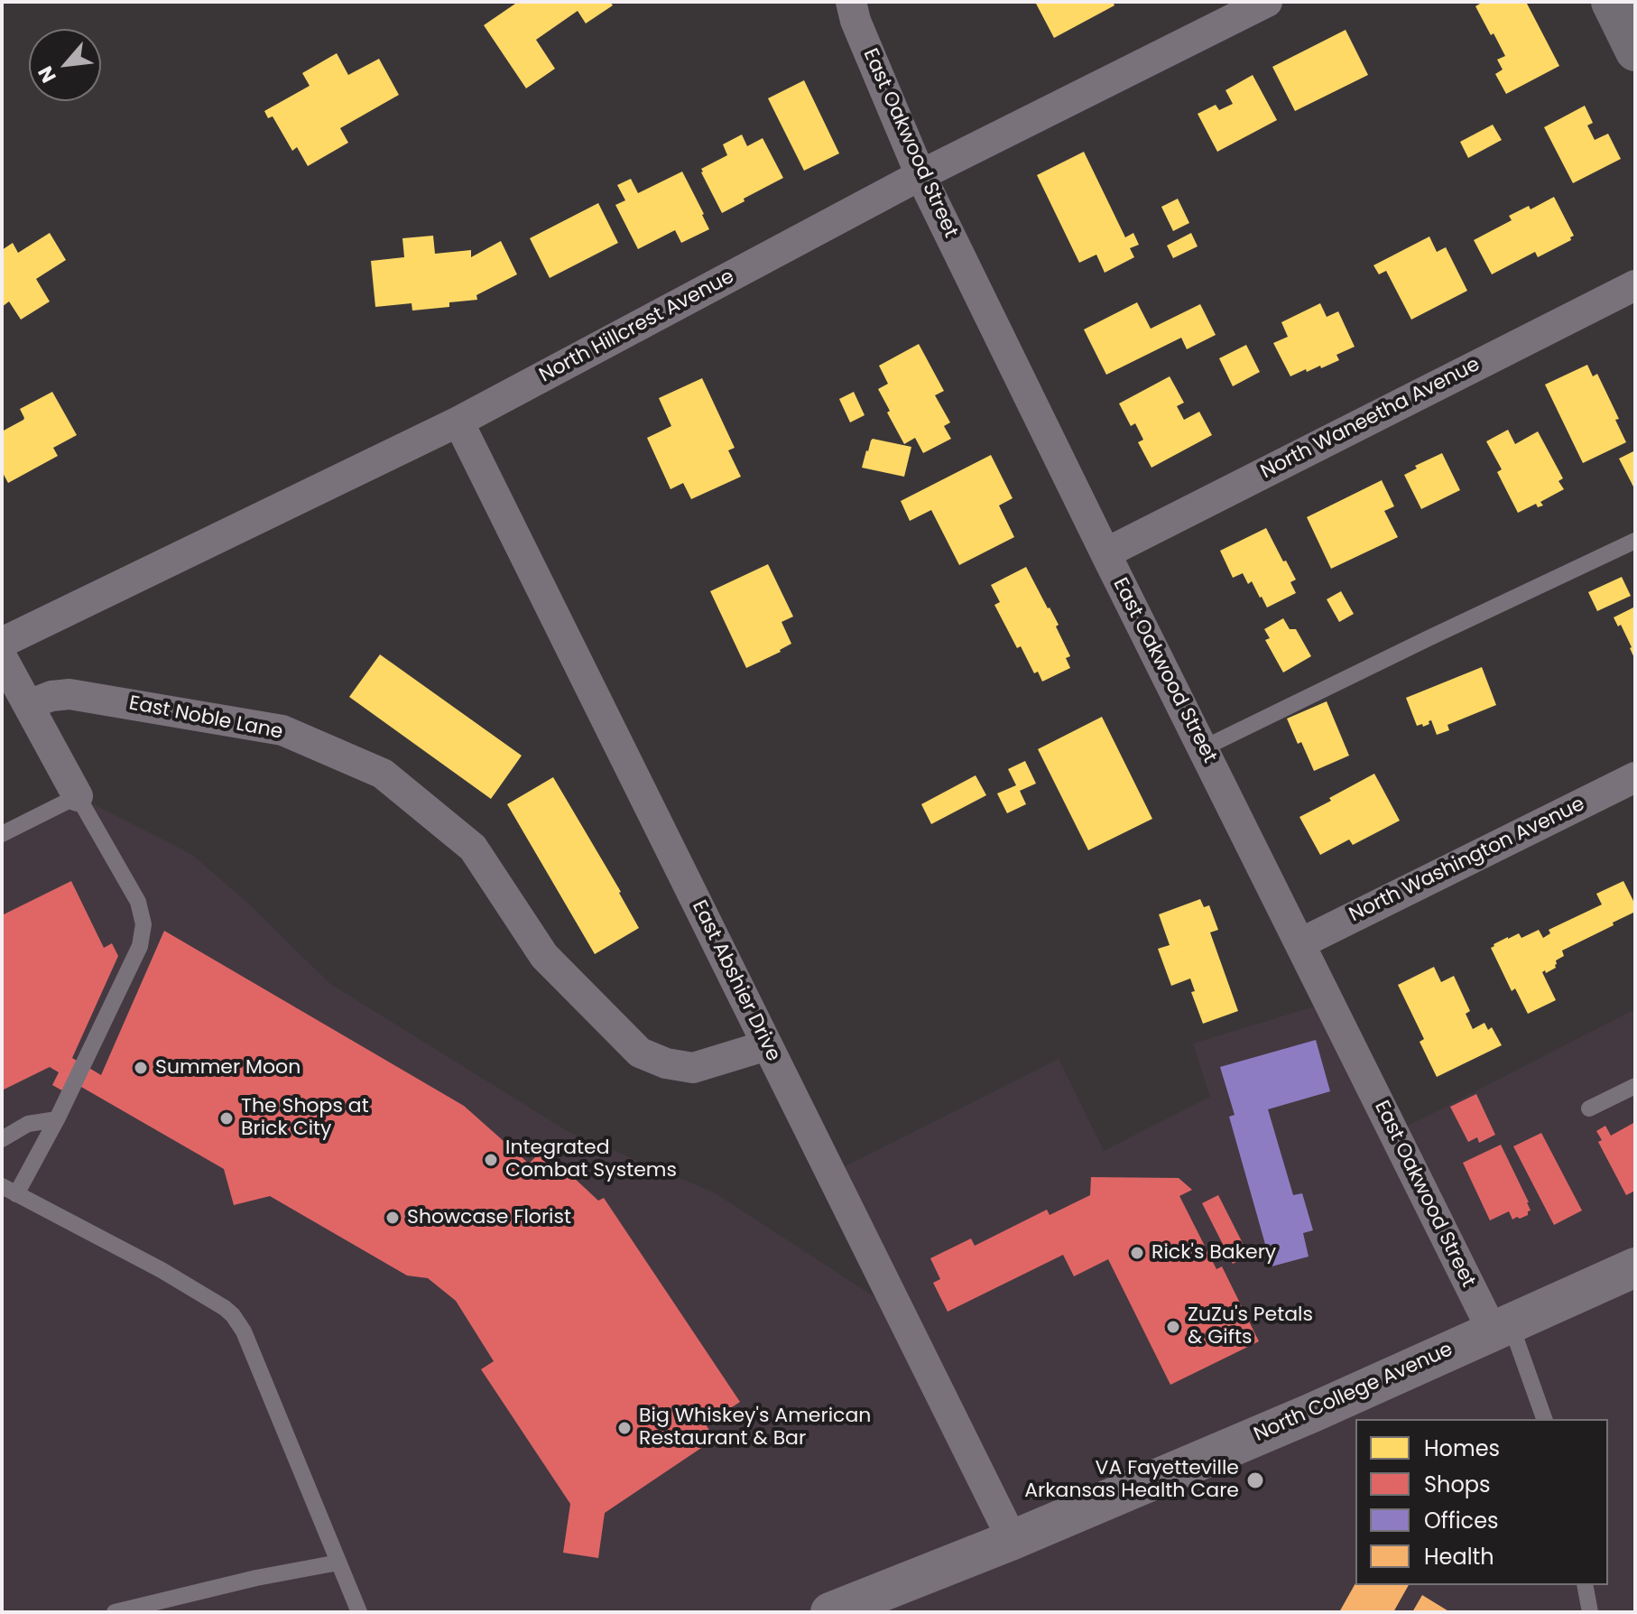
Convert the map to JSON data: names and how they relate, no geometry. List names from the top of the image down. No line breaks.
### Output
{"streets":{"main road":["North College Avenue"],"street":["East Oakwood Street","North Hillcrest Avenue","North Waneetha Avenue","East Noble Lane","North Washington Avenue","East Abshier Drive"]},"crossings":[["East Oakwood Street","North Hillcrest Avenue"],["East Oakwood Street","North Waneetha Avenue"],["East Oakwood Street","North Washington Avenue"],["East Oakwood Street","North College Avenue"],["North Hillcrest Avenue","East Abshier Drive"],["East Noble Lane","East Abshier Drive"],["East Abshier Drive","North College Avenue"]],"places":["Summer Moon","The Shops at Brick City","Integrated Combat Systems","Showcase Florist","Rick's Bakery","ZuZu's Petals & Gifts","Big Whiskey's American Restaurant & Bar","VA Fayetteville Arkansas Health Care"],"legend":["Homes","Shops","Offices","Health"],"north":"bottom left"}
